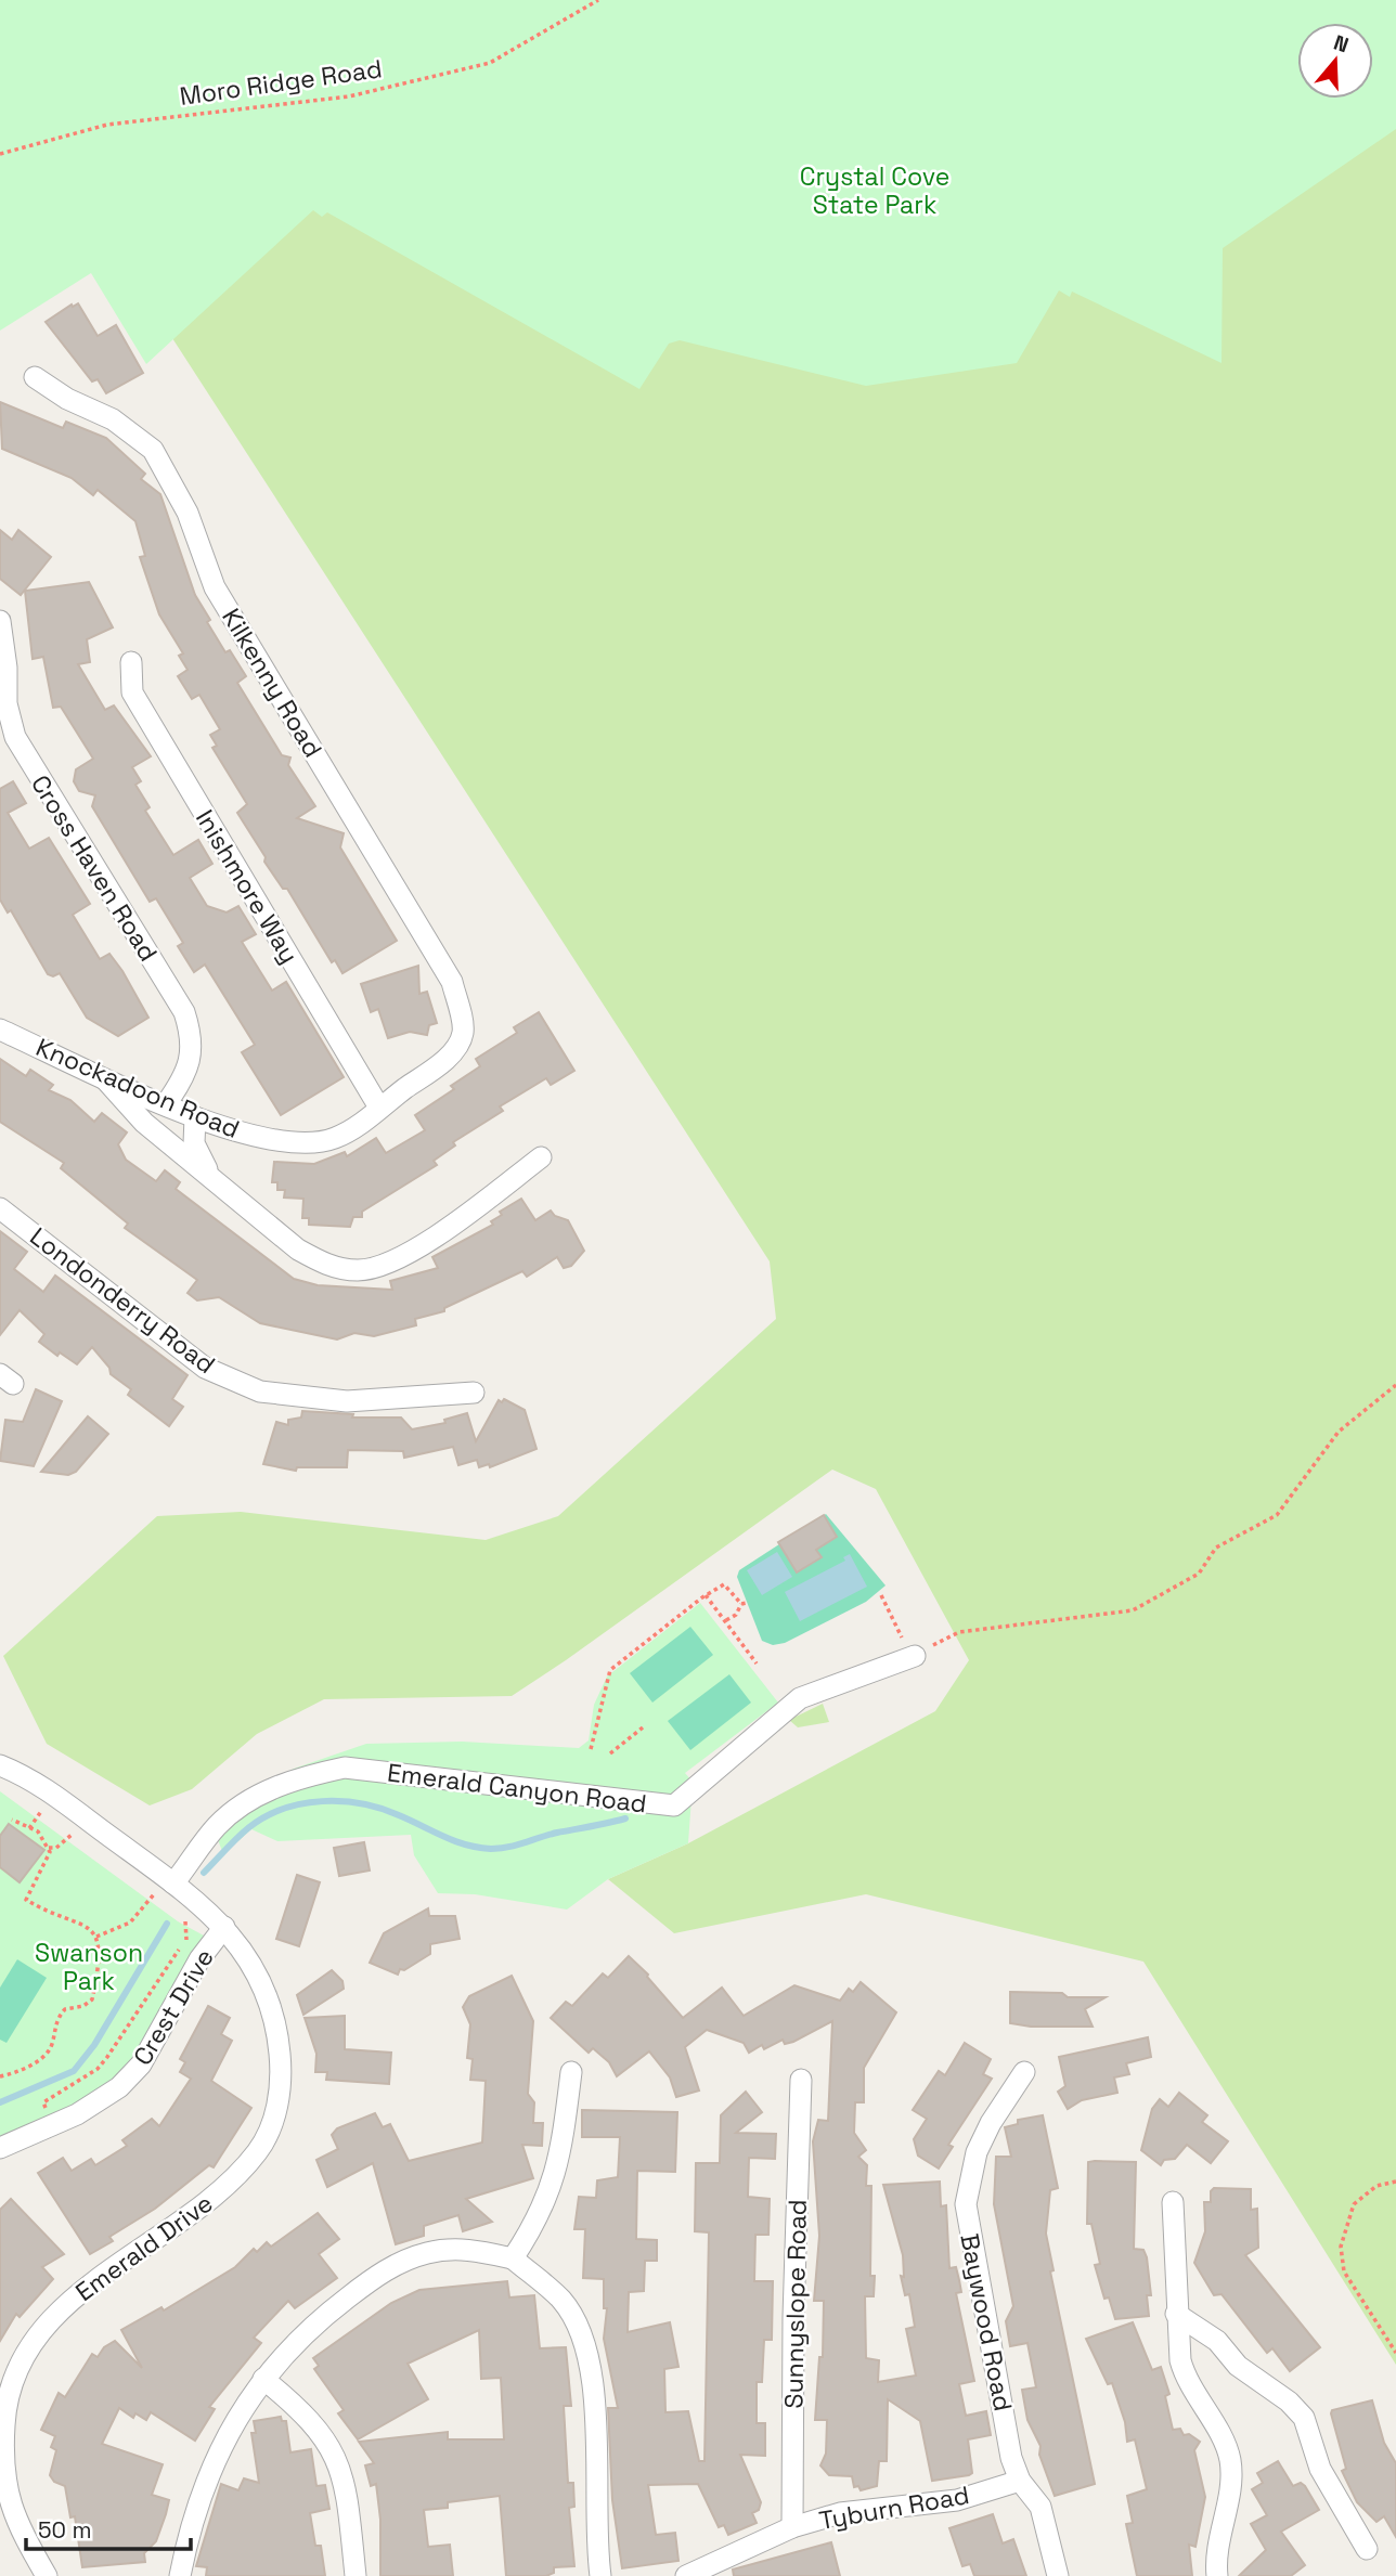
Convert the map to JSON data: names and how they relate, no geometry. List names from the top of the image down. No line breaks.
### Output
{"streets":{"street":["Kilkenny Road","Cross Haven Road","Inishmore Way","Knockadoon Road","Londonderry Road","Emerald Canyon Road","Crest Drive","Emerald Drive","Sunnyslope Road","Baywood Road","Tyburn Road"],"path":["Moro Ridge Road"]},"crossings":[["Kilkenny Road","Knockadoon Road"],["Cross Haven Road","Knockadoon Road"],["Inishmore Way","Knockadoon Road"],["Emerald Canyon Road","Emerald Drive"],["Crest Drive","Emerald Drive"],["Sunnyslope Road","Tyburn Road"],["Baywood Road","Tyburn Road"]],"parks":["Crystal Cove State Park","Swanson Park"],"scale_bar":"50 m","north":"top"}
